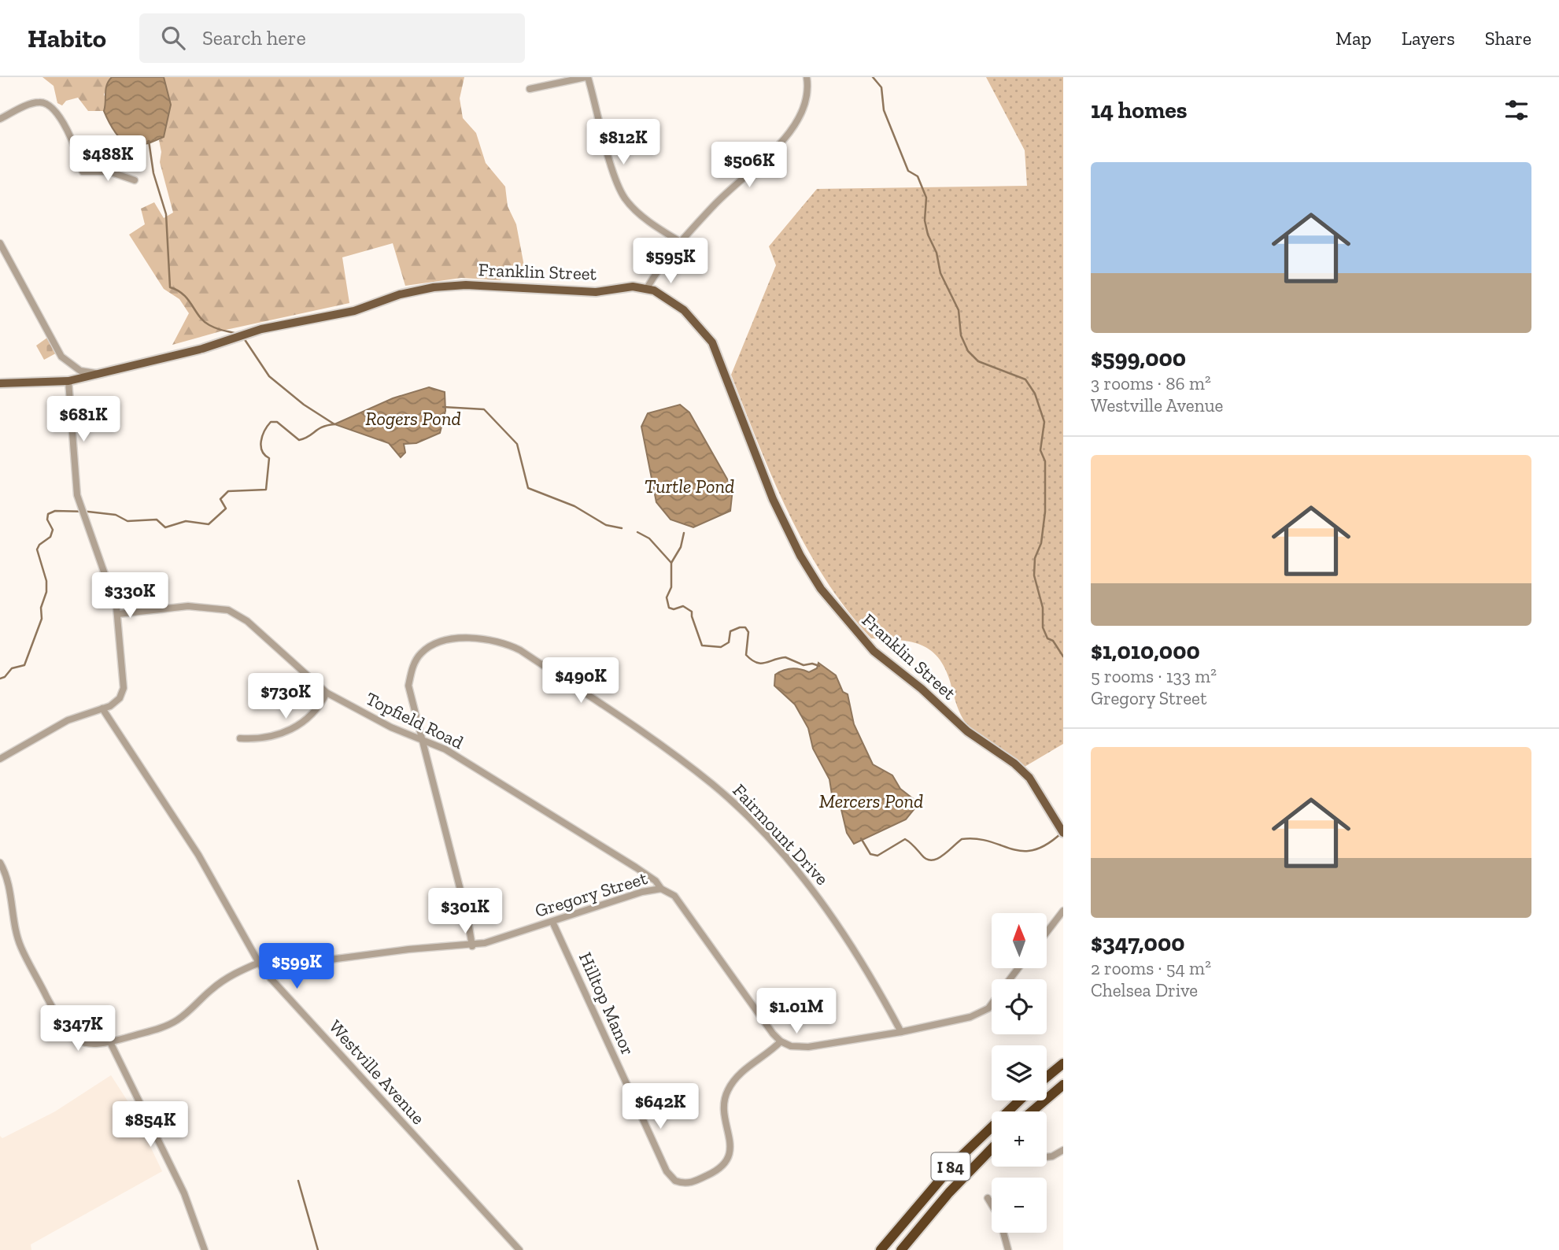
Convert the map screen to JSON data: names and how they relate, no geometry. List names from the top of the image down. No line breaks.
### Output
{"streets":{"highway":["I 84"],"main road":["Franklin Street"],"street":["Topfield Road","Fairmount Drive","Gregory Street","Hilltop Manor","Westville Avenue"]},"crossings":[["Topfield Road","Fairmount Drive"],["Topfield Road","Gregory Street"],["Fairmount Drive","Gregory Street"],["Gregory Street","Hilltop Manor"],["Gregory Street","Westville Avenue"]],"water":["Rogers Pond","Turtle Pond","Mercers Pond"],"north":"top","page":{"header":"Habito","search":"Search here","nav":["Map","Layers","Share"],"heading":"14 homes","price":["$812K","$488K","$506K","$595K","$681K","$330K","$490K","$730K","$301K","$599K","$1.01M","$347K","$642K","$854K"],"list":[{"name":"$599,000","note":"3 rooms · 86 m² · Westville Avenue"},{"name":"$1,010,000","note":"5 rooms · 133 m² · Gregory Street"},{"name":"$347,000","note":"2 rooms · 54 m² · Chelsea Drive"}],"map_buttons":["+","−"]}}
